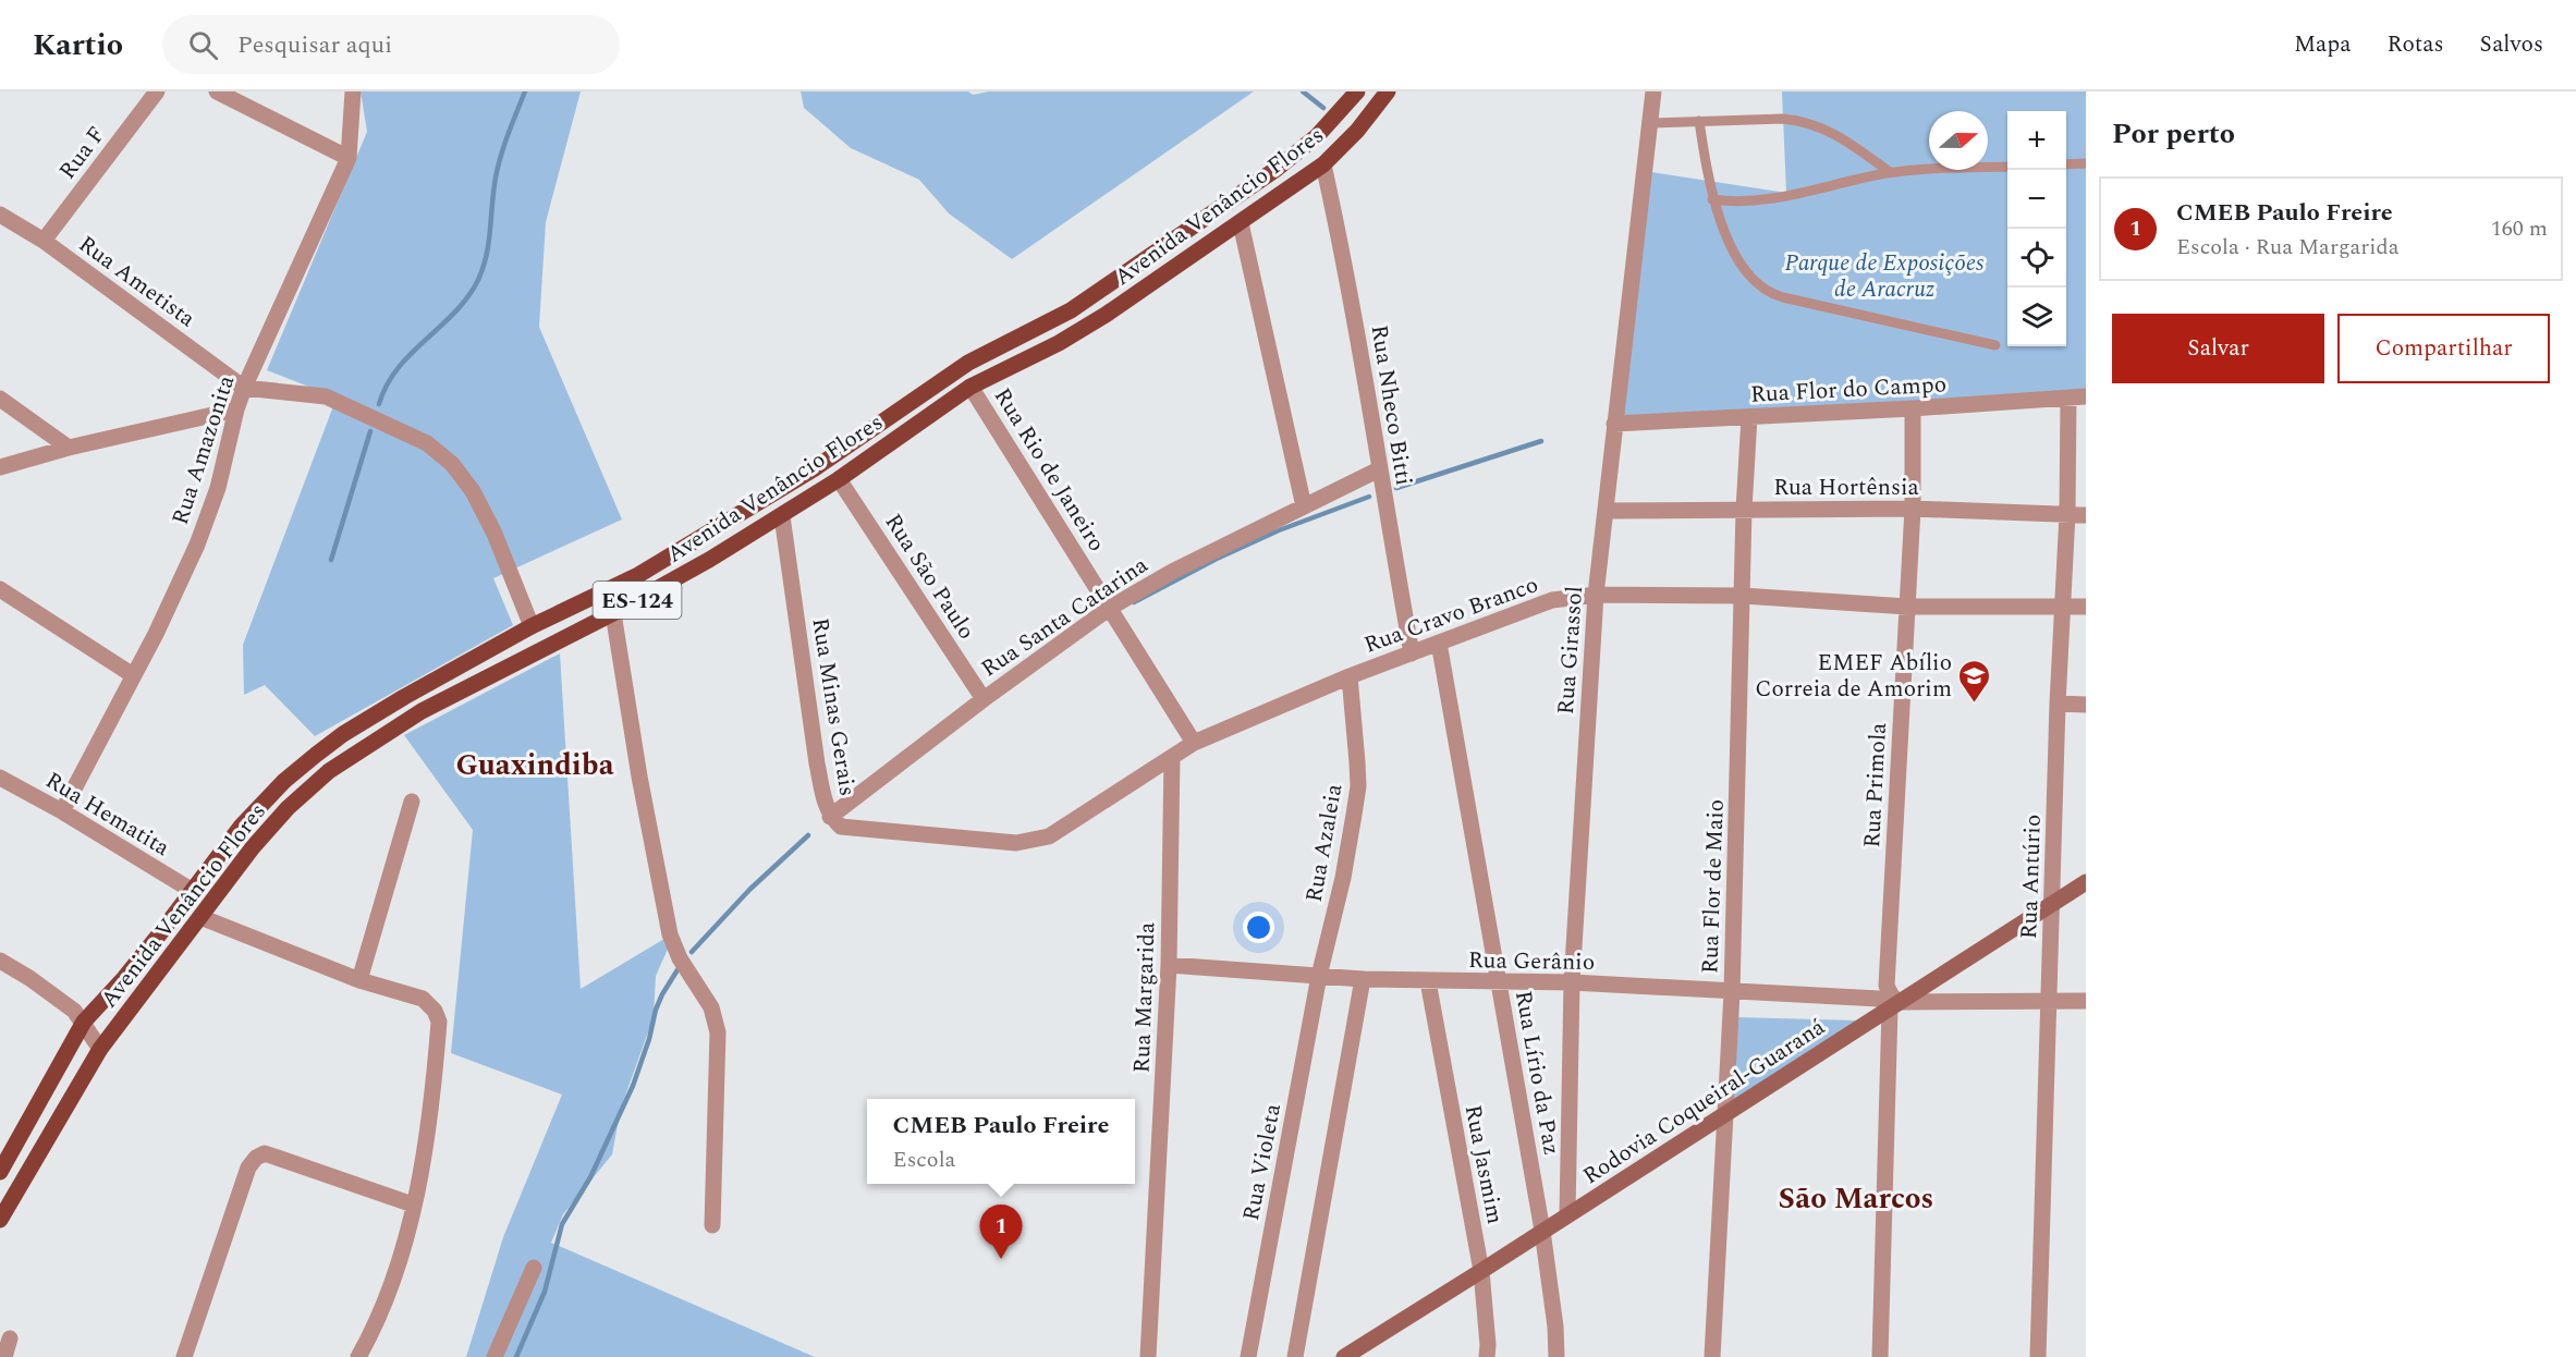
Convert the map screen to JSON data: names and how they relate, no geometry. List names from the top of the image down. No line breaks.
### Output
{"streets":{"main road":["Avenida Venâncio Flores","ES-124"],"street":["Rua F","Rua Ametista","Rua Flor do Campo","Rua Nheco Bitti","Rua Amazonita","Rua Rio de Janeiro","Rua Hortênsia","Rua São Paulo","Rua Cravo Branco","Rua Santa Catarina","Rua Girassol","Rua Minas Gerais","Rua Primola","Rua Hematita","Rua Azaleia","Rua Antúrio","Rua Flor de Maio","Rua Gerânio","Rua Margarida","Rua Lírio da Paz","Rodovia Coqueiral-Guaraná","Rua Violeta","Rua Jasmim"]},"crossings":[["Rua F","Rua Ametista"],["Avenida Venâncio Flores","Rua Nheco Bitti"],["Avenida Venâncio Flores","Rua Rio de Janeiro"],["Avenida Venâncio Flores","Rua São Paulo"],["Avenida Venâncio Flores","Rua Minas Gerais"],["Avenida Venâncio Flores","Rua Hematita"],["Rua Ametista","Rua Amazonita"],["Rua Flor do Campo","Rua Girassol"],["Rua Flor do Campo","Rua Primola"],["Rua Flor do Campo","Rua Antúrio"],["Rua Flor do Campo","Rua Flor de Maio"],["Rua Nheco Bitti","Rua Cravo Branco"],["Rua Nheco Bitti","Rua Santa Catarina"],["Rua Amazonita","Rua Hematita"],["Rua Rio de Janeiro","Rua Cravo Branco"],["Rua Rio de Janeiro","Rua Santa Catarina"],["Rua Hortênsia","Rua Girassol"],["Rua Hortênsia","Rua Primola"],["Rua Hortênsia","Rua Antúrio"],["Rua Hortênsia","Rua Flor de Maio"],["Rua São Paulo","Rua Santa Catarina"],["Rua Cravo Branco","Rua Girassol"],["Rua Cravo Branco","Rua Minas Gerais"],["Rua Cravo Branco","Rua Primola"],["Rua Cravo Branco","Rua Azaleia"],["Rua Cravo Branco","Rua Antúrio"],["Rua Cravo Branco","Rua Flor de Maio"],["Rua Cravo Branco","Rua Margarida"],["Rua Cravo Branco","Rua Lírio da Paz"],["Rua Santa Catarina","Rua Minas Gerais"],["Rua Girassol","Rua Gerânio"],["Rua Girassol","Rodovia Coqueiral-Guaraná"],["Rua Primola","Rua Gerânio"],["Rua Primola","Rodovia Coqueiral-Guaraná"],["Rua Azaleia","Rua Gerânio"],["Rua Azaleia","Rua Violeta"],["Rua Antúrio","Rua Gerânio"],["Rua Antúrio","Rodovia Coqueiral-Guaraná"],["Rua Flor de Maio","Rua Gerânio"],["Rua Flor de Maio","Rodovia Coqueiral-Guaraná"],["Rua Gerânio","Rua Margarida"],["Rua Gerânio","Rua Lírio da Paz"],["Rua Gerânio","Rodovia Coqueiral-Guaraná"],["Rua Gerânio","Rua Violeta"],["Rua Gerânio","Rua Jasmim"],["Rua Lírio da Paz","Rodovia Coqueiral-Guaraná"],["Rodovia Coqueiral-Guaraná","Rua Jasmim"]],"districts":["Guaxindiba","São Marcos"],"parks":["Parque de Exposições de Aracruz"],"places":{"school or university":["EMEF Abílio Correia de Amorim"]},"north":"right","page":{"header":"Kartio","search":"Pesquisar aqui","nav":["Mapa","Rotas","Salvos"],"heading":"Por perto","map_buttons":["+","−"],"list":[{"mark":"1","name":"CMEB Paulo Freire","note":"Escola · Rua Margarida","value":"160 m"}],"buttons":["Salvar","Compartilhar"],"popup":["CMEB Paulo Freire","Escola"],"pins":"1"}}
